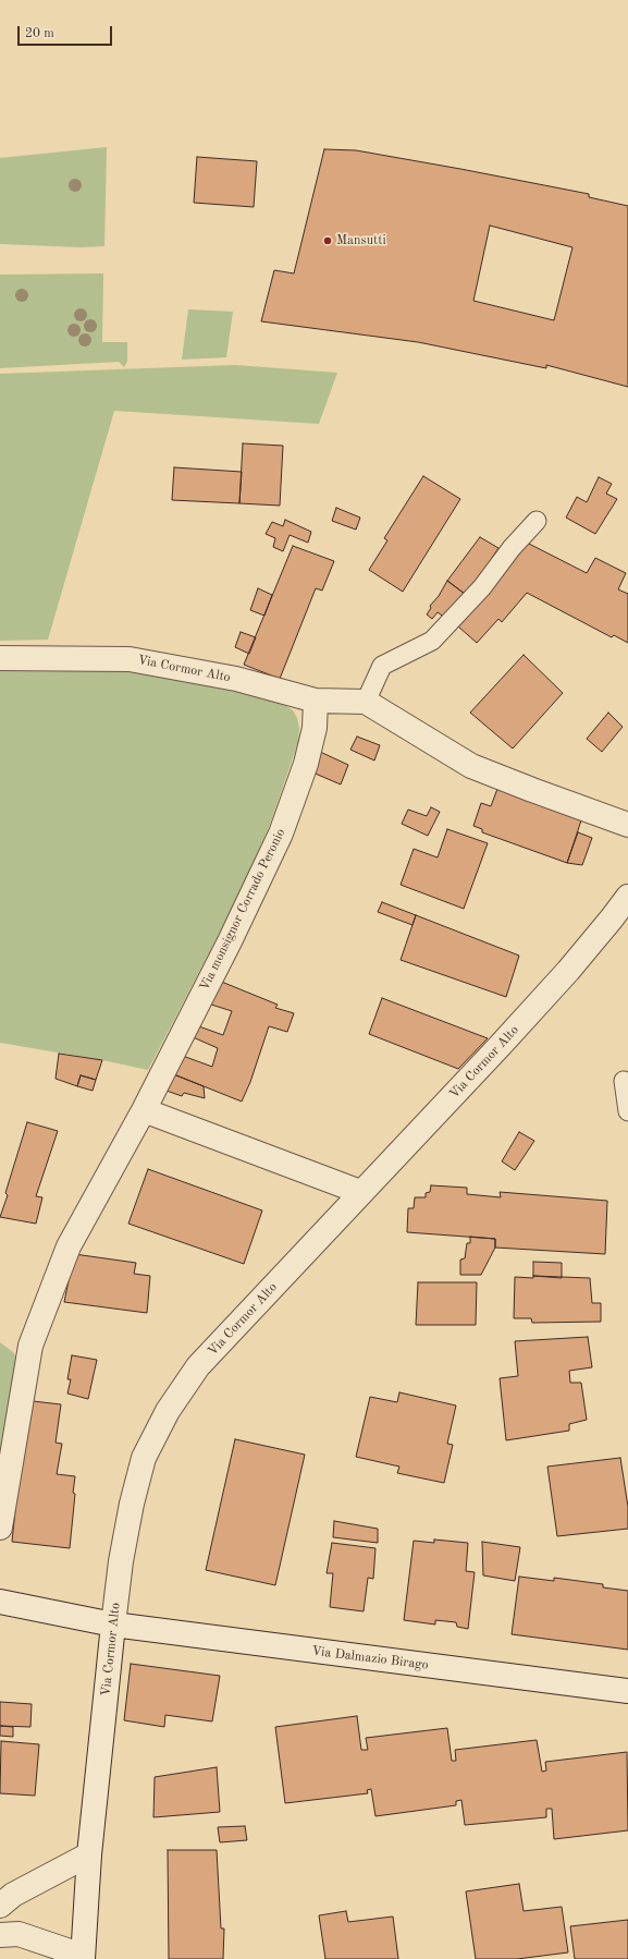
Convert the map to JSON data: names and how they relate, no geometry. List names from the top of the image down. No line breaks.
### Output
{"streets":{"street":["Via Cormor Alto","Via monsignor Corrado Peronio","Via Dalmazio Birago"]},"crossings":[["Via Cormor Alto","Via monsignor Corrado Peronio"],["Via Cormor Alto","Via Dalmazio Birago"]],"places":["Mansutti"],"scale_bar":"20 m"}
